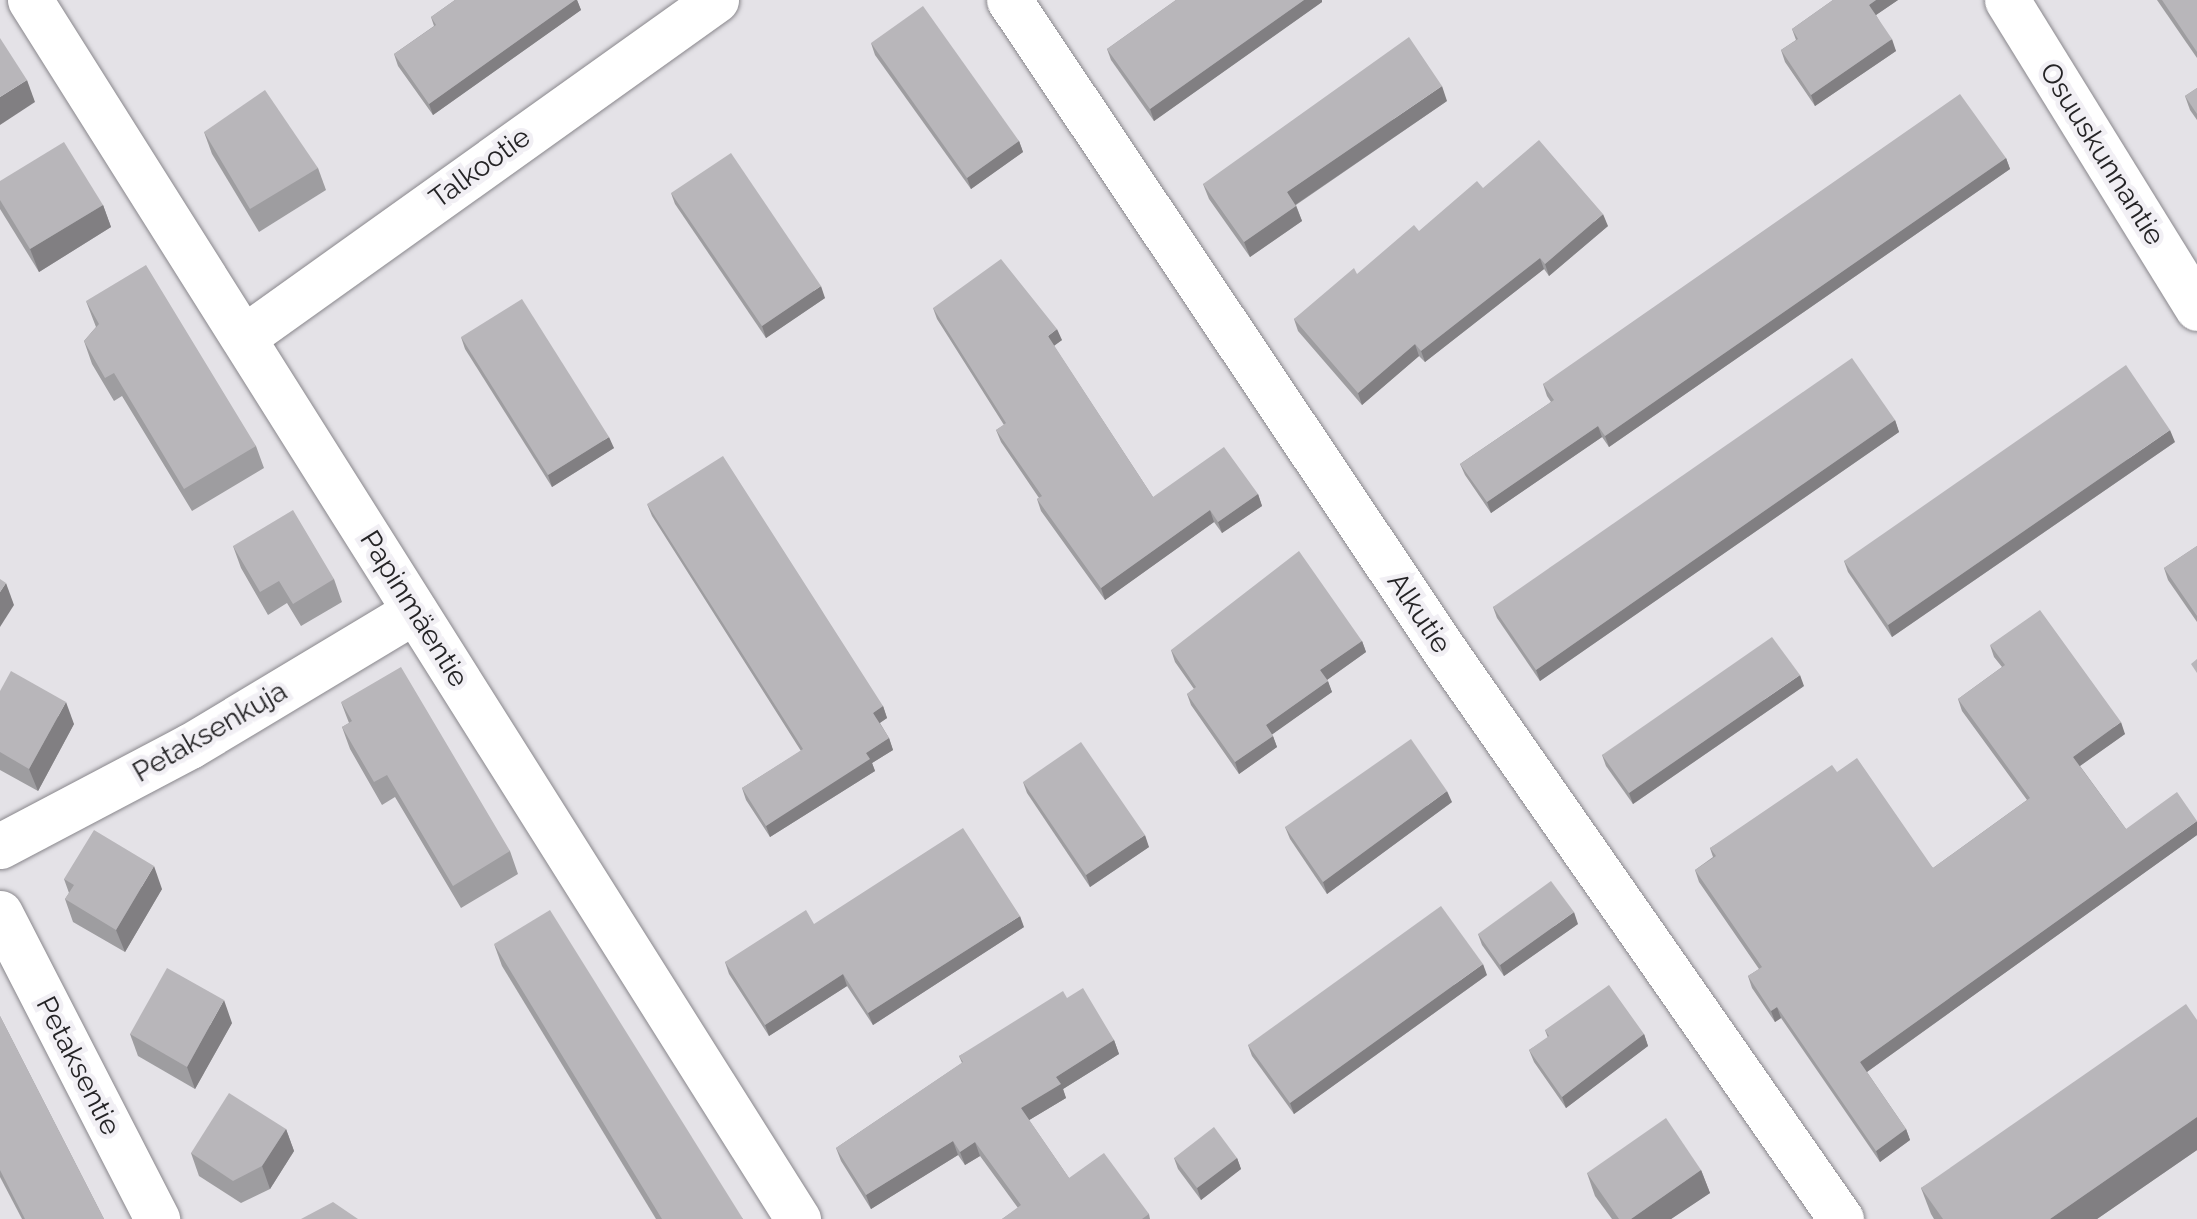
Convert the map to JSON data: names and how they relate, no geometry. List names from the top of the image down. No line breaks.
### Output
{"streets":{"street":["Osuuskunnantie","Talkootie","Papinmäentie","Alkutie","Petaksenkuja","Petaksentie"]},"crossings":[["Talkootie","Papinmäentie"],["Papinmäentie","Petaksenkuja"]]}
